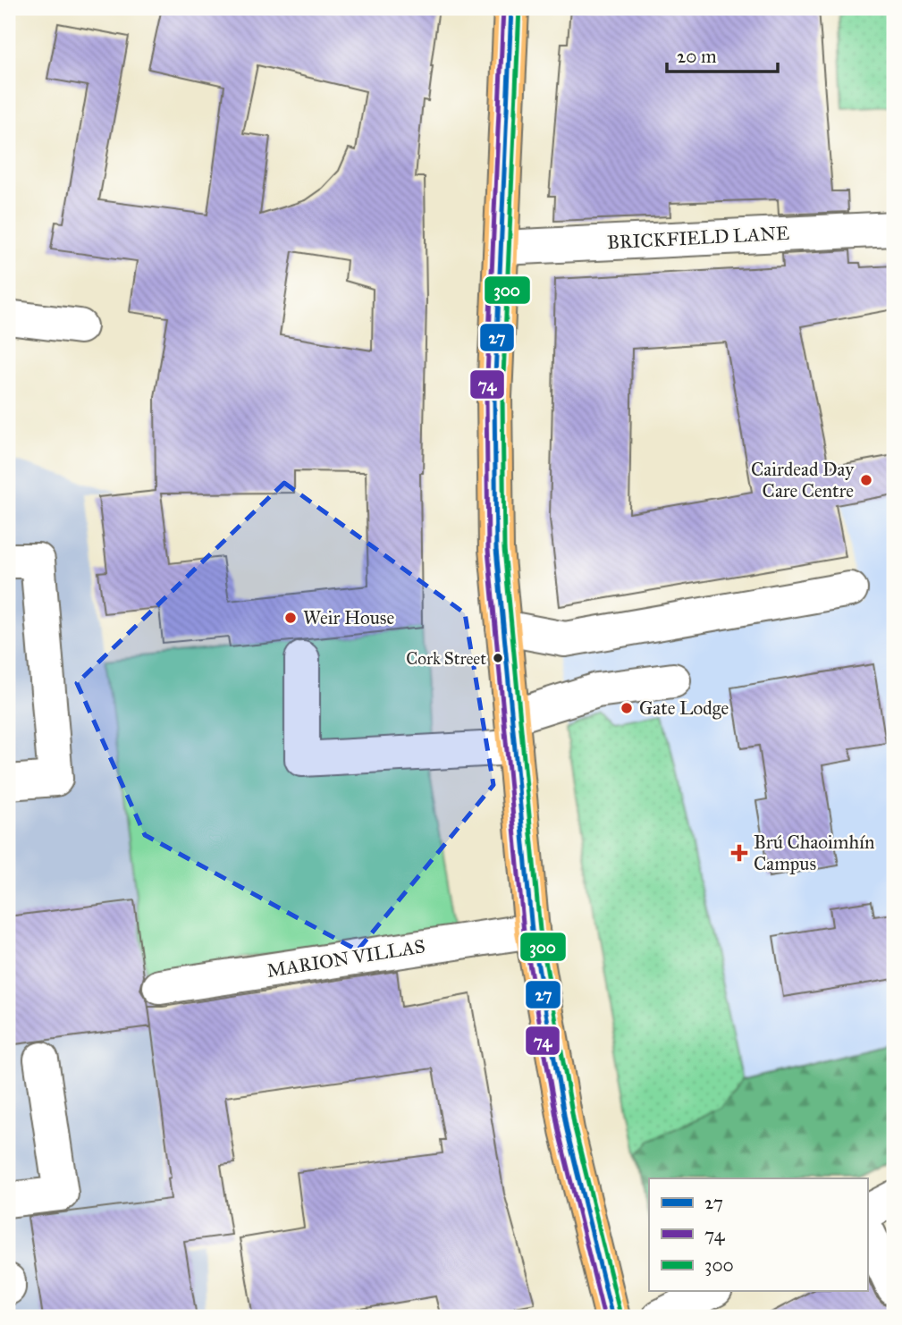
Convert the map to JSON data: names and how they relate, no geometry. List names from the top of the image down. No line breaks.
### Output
{"streets":{"street":["BRICKFIELD LANE","MARION VILLAS"]},"places":{"other":["Cairdead Day Care Centre","Weir House","Cork Street","Gate Lodge"],"health":["Brú Chaoimhín Campus"]},"lines":["transit line 27","transit line 74","transit line 300"],"legend":["27","74","300"],"scale_bar":"20 m"}
